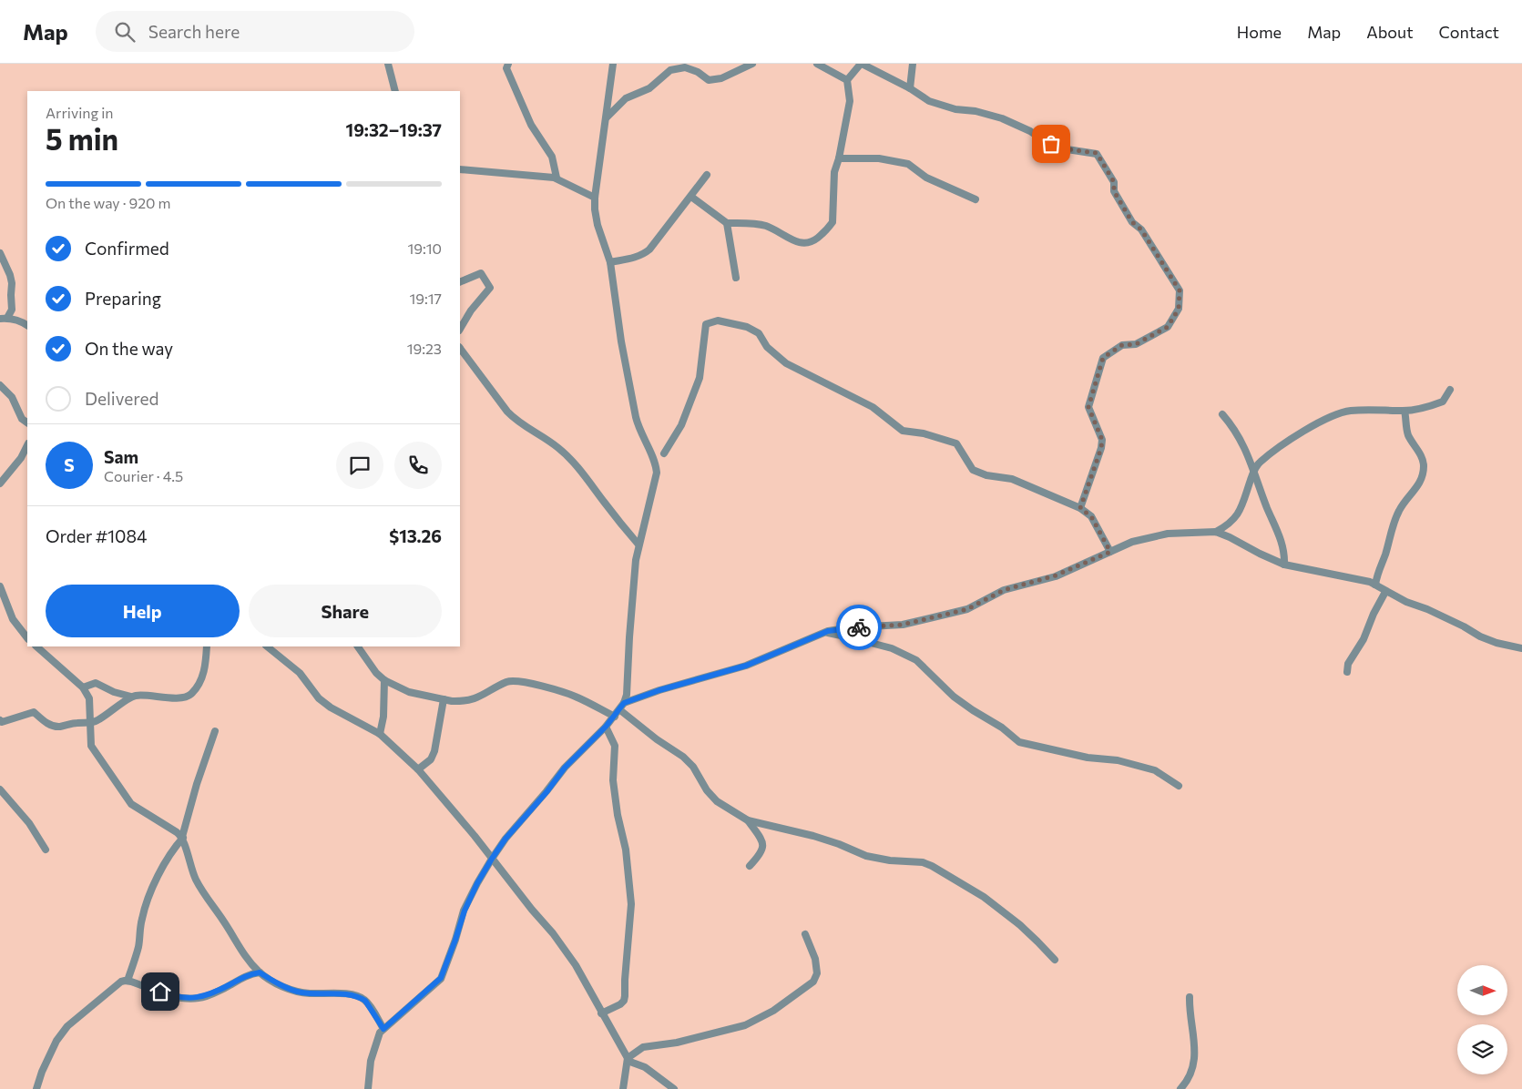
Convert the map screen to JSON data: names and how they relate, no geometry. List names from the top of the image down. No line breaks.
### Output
{"north":"right","page":{"header":"Map","search":"Search here","nav":["Home","Map","About","Contact"],"heading":["5 min","Arriving in","19:32–19:37"],"panel":["Sam","Courier · 4.5","Order #1084","$13.26"],"bar":"On the way · 920 m","list":[["Confirmed","19:10"],["Preparing","19:17"],["On the way","19:23"],"Delivered"],"round":"S","buttons":["Help","Share"]}}
